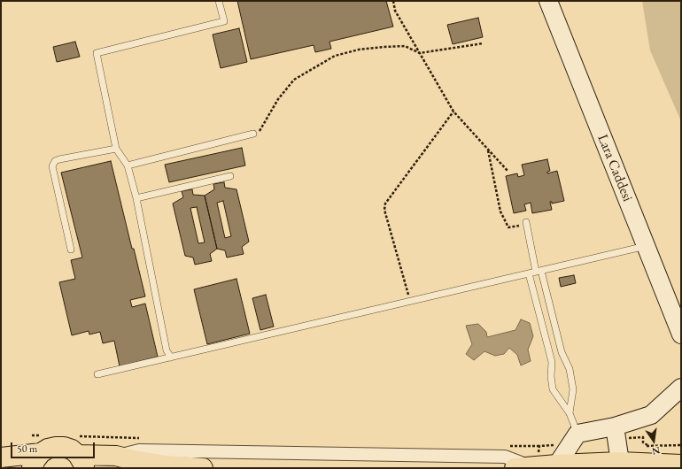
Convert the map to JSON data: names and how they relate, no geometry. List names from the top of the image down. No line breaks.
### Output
{"streets":{"street":["Lara Caddesi"]},"scale_bar":"50 m","north":"bottom"}
